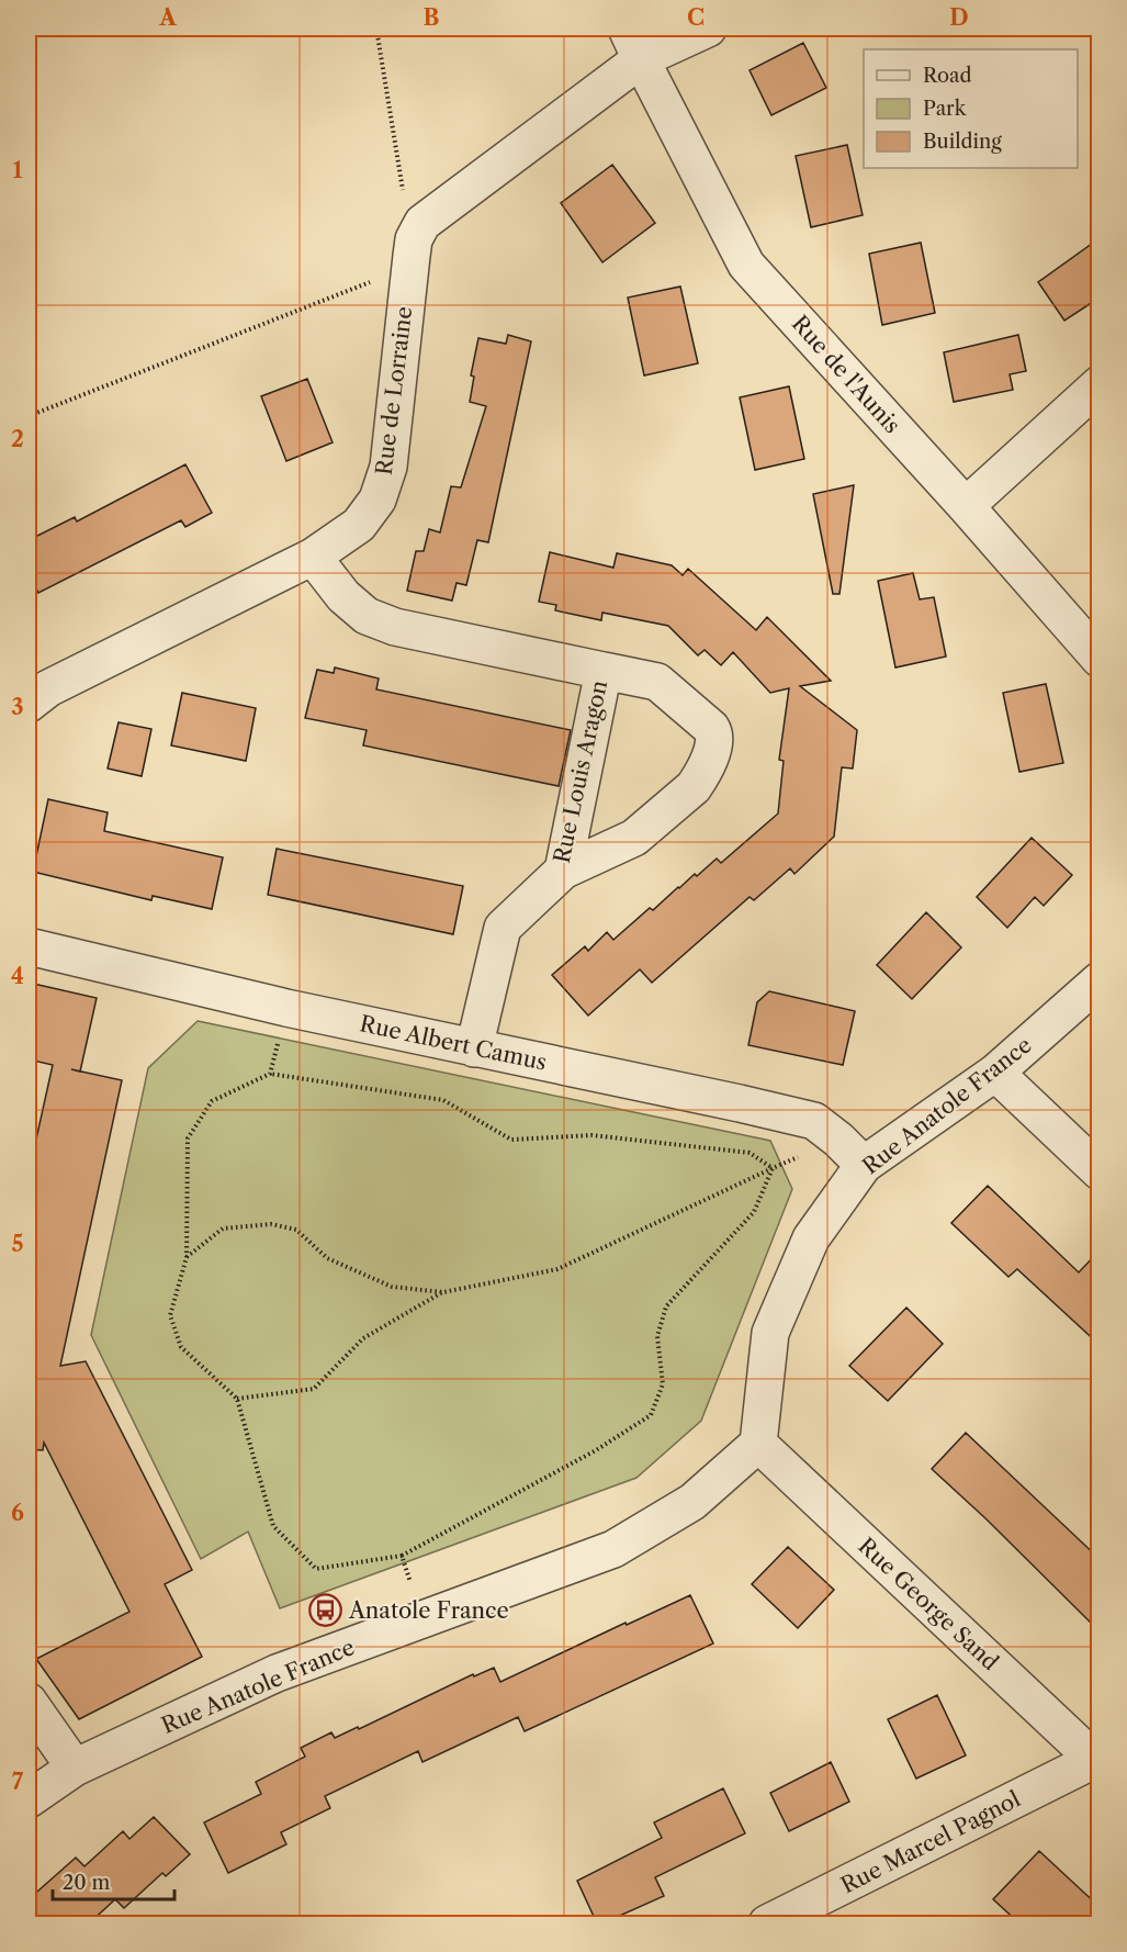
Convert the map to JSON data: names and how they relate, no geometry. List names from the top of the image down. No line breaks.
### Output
{"streets":{"street":["Rue de l'Aunis","Rue de Lorraine","Rue Louis Aragon","Rue Albert Camus","Rue Anatole France","Rue George Sand","Rue Marcel Pagnol"]},"crossings":[["Rue de l'Aunis","Rue de Lorraine"],["Rue de Lorraine","Rue Louis Aragon"],["Rue Louis Aragon","Rue Albert Camus"],["Rue Albert Camus","Rue Anatole France"],["Rue Anatole France","Rue George Sand"],["Rue George Sand","Rue Marcel Pagnol"]],"places":{"bus stop":["Anatole France"]},"legend":["Road","Park","Building"],"scale_bar":"20 m","grid":{"columns":["A","B","C","D"],"rows":["1","2","3","4","5","6","7"]}}
